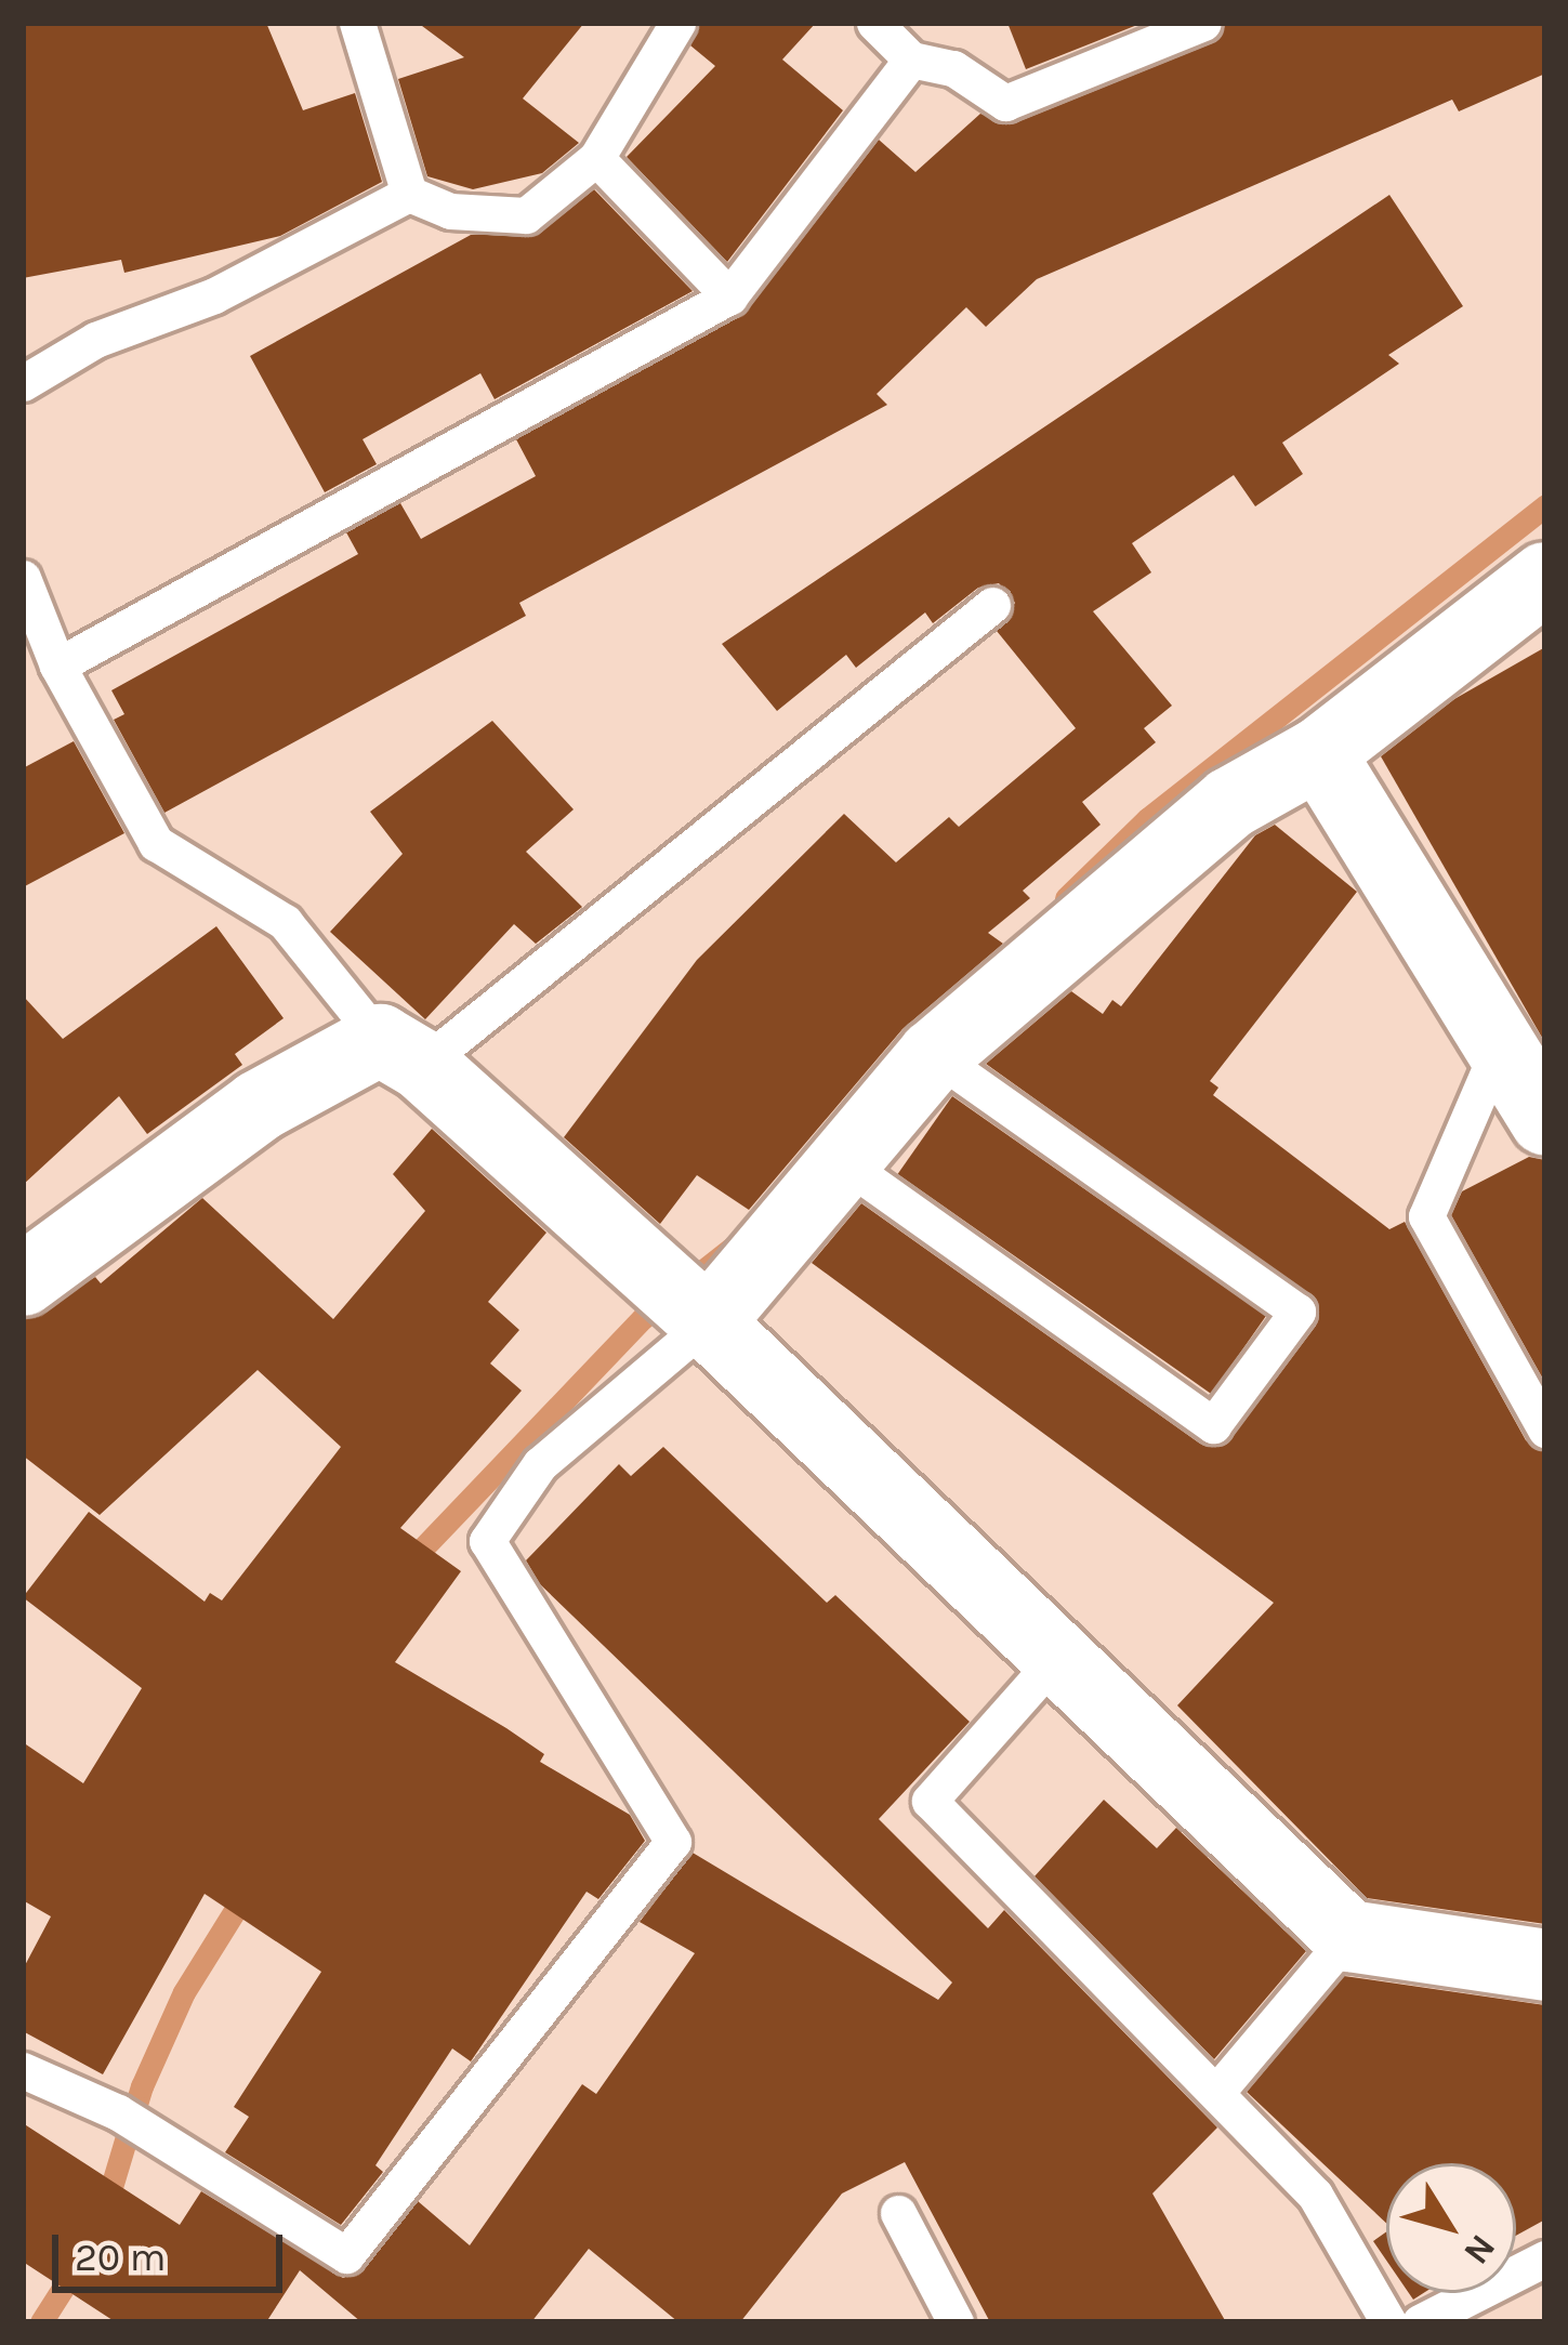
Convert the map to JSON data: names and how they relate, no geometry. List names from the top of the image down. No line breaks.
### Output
{"scale_bar":"20 m","north":"bottom right"}
